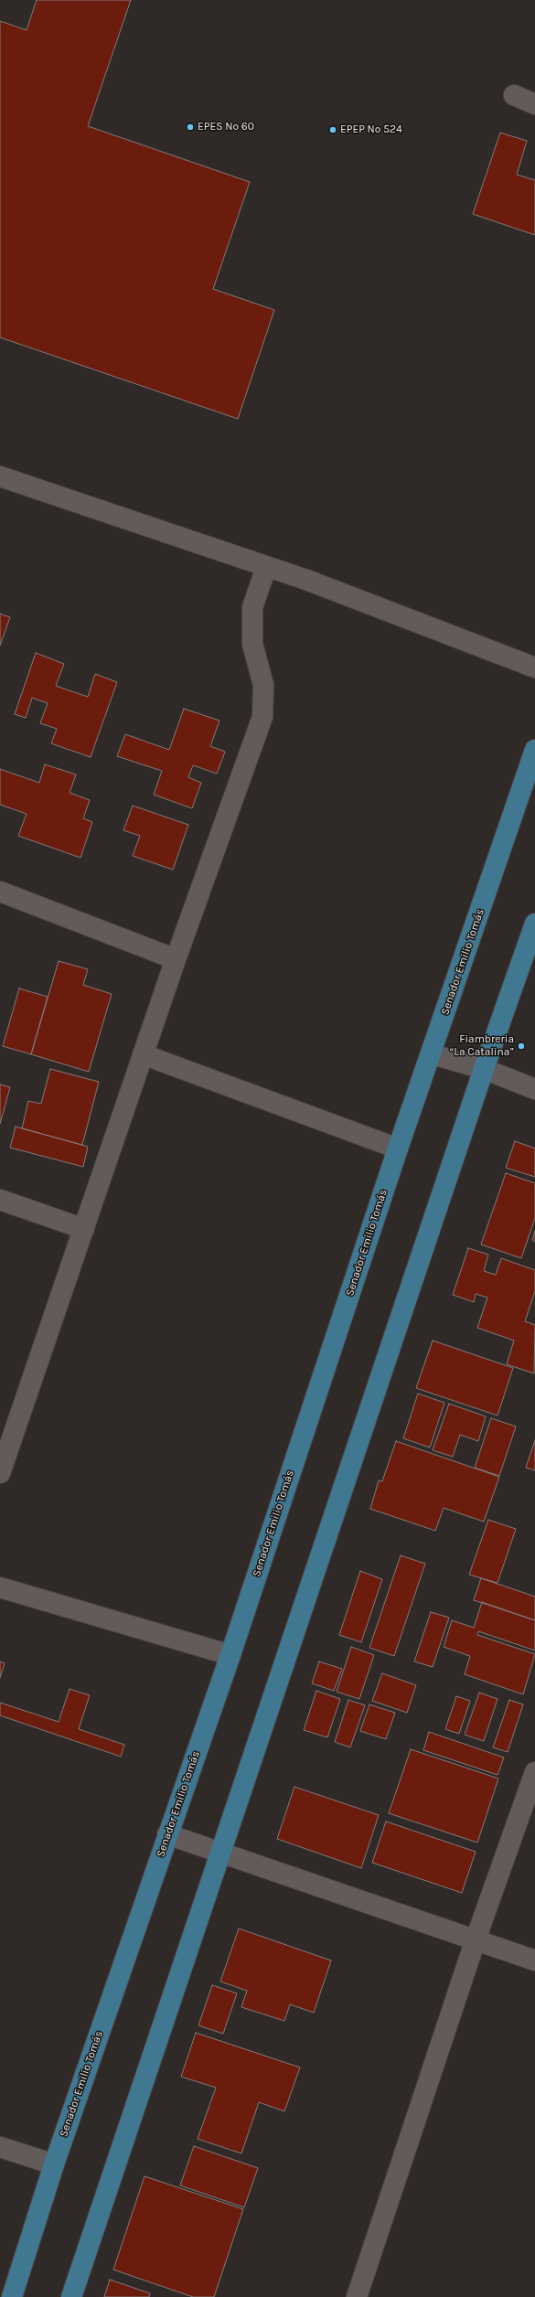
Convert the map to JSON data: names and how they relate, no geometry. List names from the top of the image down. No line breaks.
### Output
{"streets":{"main road":["Senador Emilio Tomás"]},"places":["EPES Nº 60","EPEP Nº 524","Fiambreria “La Catalina”"]}
